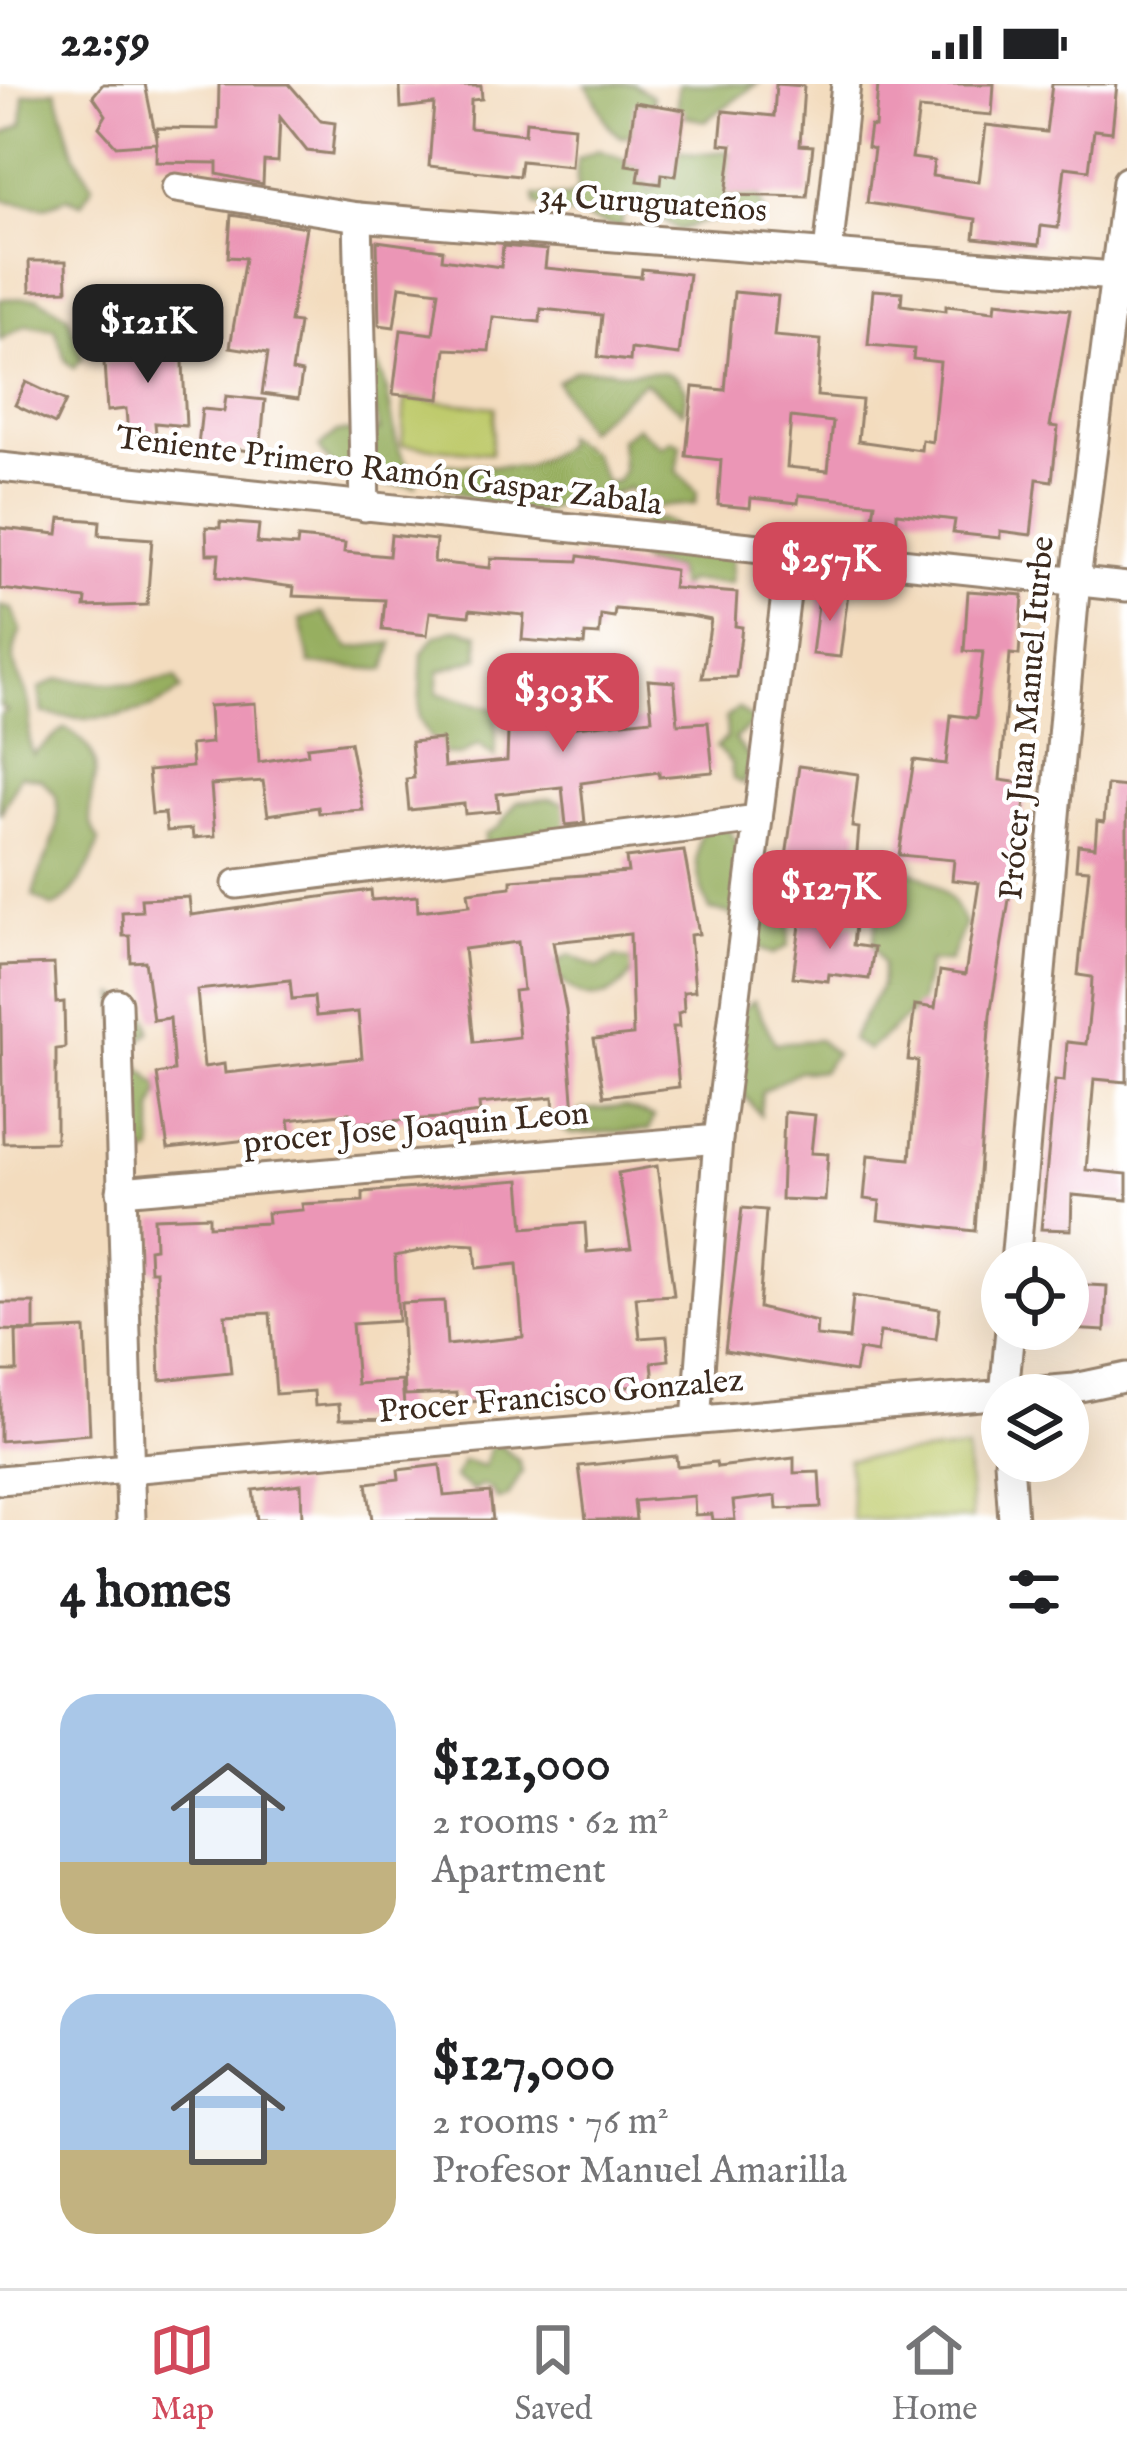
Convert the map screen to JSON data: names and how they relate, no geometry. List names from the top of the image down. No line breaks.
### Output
{"streets":{"street":["34 Curuguateños","Teniente Primero Ramón Gaspar Zabala","Prócer Juan Manuel Iturbe","procer Jose Joaquin Leon","Procer Francisco Gonzalez"]},"crossings":[["34 Curuguateños","Prócer Juan Manuel Iturbe"],["Teniente Primero Ramón Gaspar Zabala","Prócer Juan Manuel Iturbe"]],"page":{"status":"22:59","price":["$121K","$257K","$303K","$127K"],"heading":"4 homes","list":[{"name":"$121,000","note":"2 rooms · 62 m² · Apartment"},{"name":"$127,000","note":"2 rooms · 76 m² · Profesor Manuel Amarilla"}],"tabs":["Map","Saved","Home"]}}
